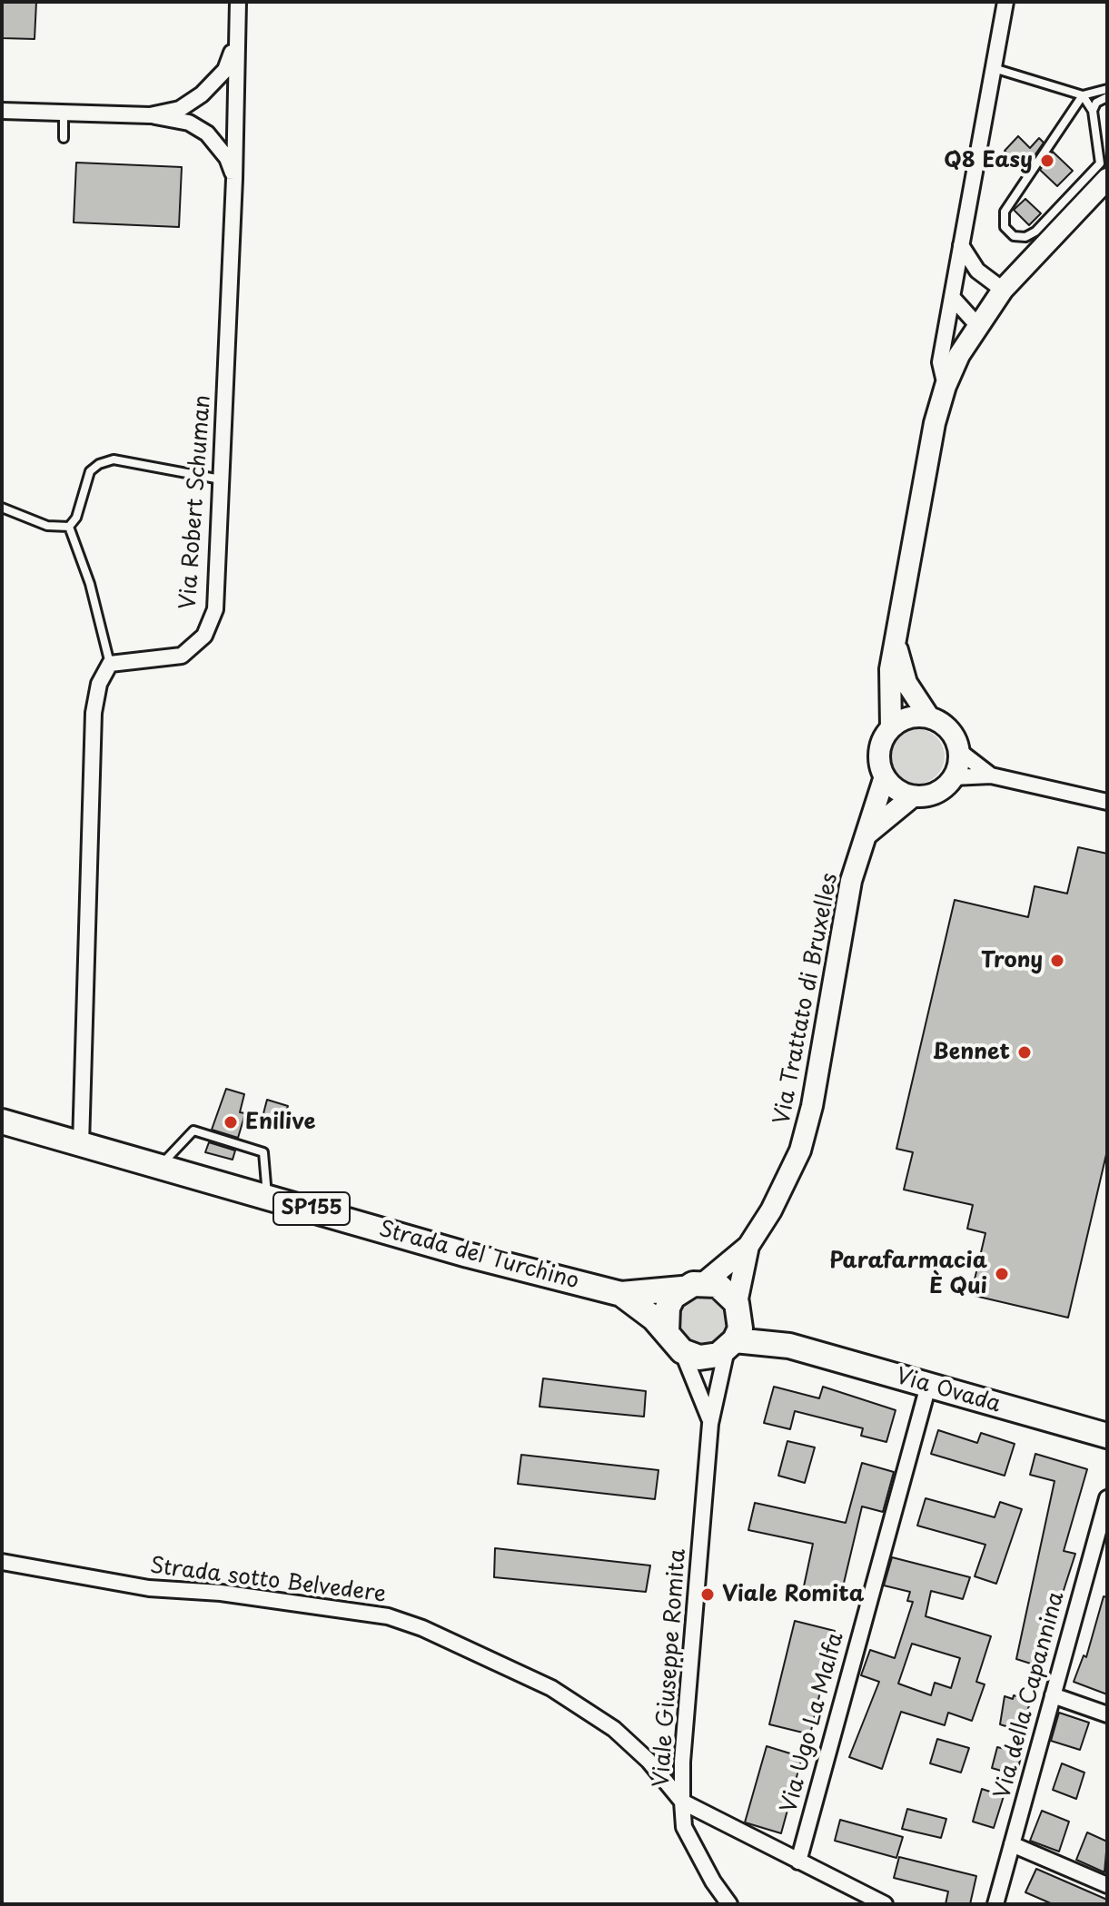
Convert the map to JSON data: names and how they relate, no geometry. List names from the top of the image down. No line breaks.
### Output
{"streets":{"main road":["Via Trattato di Bruxelles","SP155","Strada del Turchino","Via Ovada"],"street":["Via Robert Schuman","Strada sotto Belvedere","Viale Giuseppe Romita","Via della Capannina","Via Ugo La Malfa"]},"crossings":[["Via Trattato di Bruxelles","Strada del Turchino"],["Via Trattato di Bruxelles","Via Ovada"],["Via Trattato di Bruxelles","Viale Giuseppe Romita"],["Strada del Turchino","Via Ovada"],["Strada del Turchino","Viale Giuseppe Romita"],["Via Ovada","Viale Giuseppe Romita"],["Via Ovada","Via Ugo La Malfa"],["Strada sotto Belvedere","Viale Giuseppe Romita"],["Strada sotto Belvedere","Via Ugo La Malfa"]],"places":["Q8 Easy","Trony","Bennet","Enilive","Parafarmacia È Qui","Viale Romita"]}
